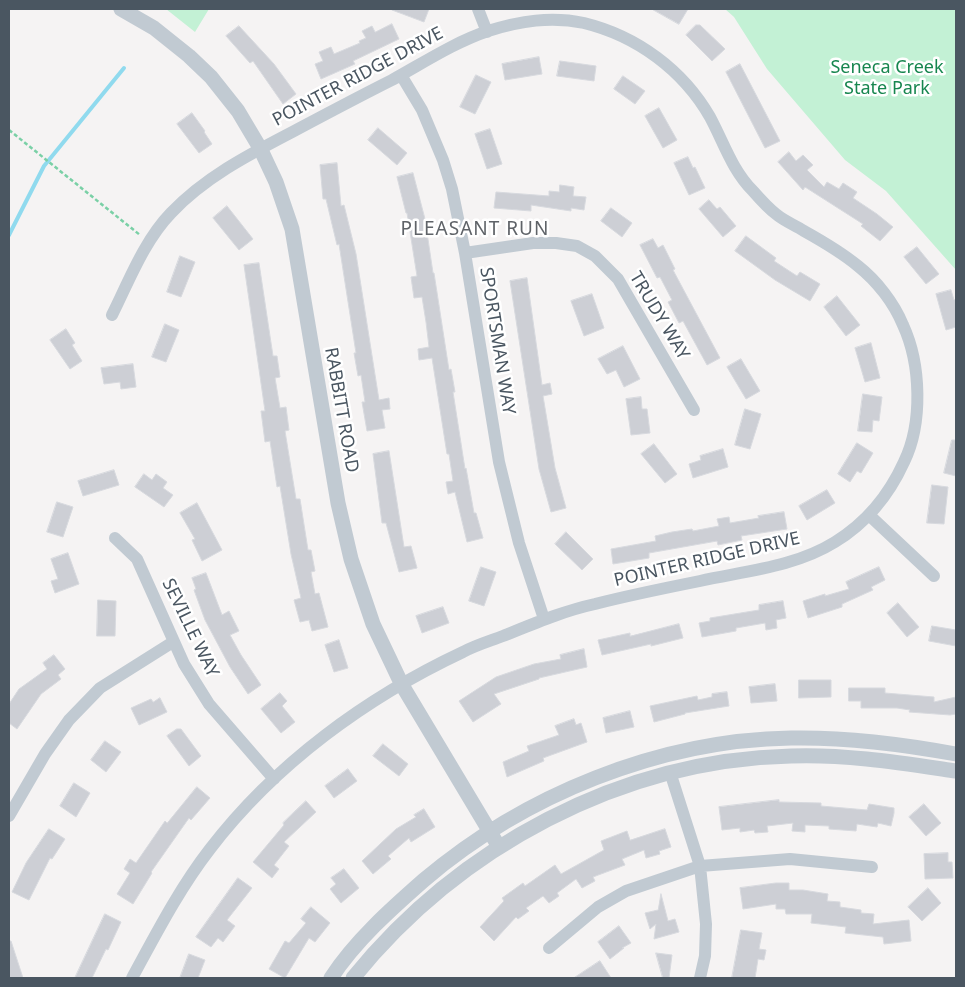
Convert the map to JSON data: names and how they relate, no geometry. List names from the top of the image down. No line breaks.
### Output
{"streets":{"street":["POINTER RIDGE DRIVE","TRUDY WAY","SPORTSMAN WAY","RABBITT ROAD","SEVILLE WAY"]},"crossings":[["POINTER RIDGE DRIVE","SPORTSMAN WAY"],["POINTER RIDGE DRIVE","RABBITT ROAD"],["POINTER RIDGE DRIVE","SEVILLE WAY"],["TRUDY WAY","SPORTSMAN WAY"]],"districts":["PLEASANT RUN"],"parks":["Seneca Creek State Park"]}
